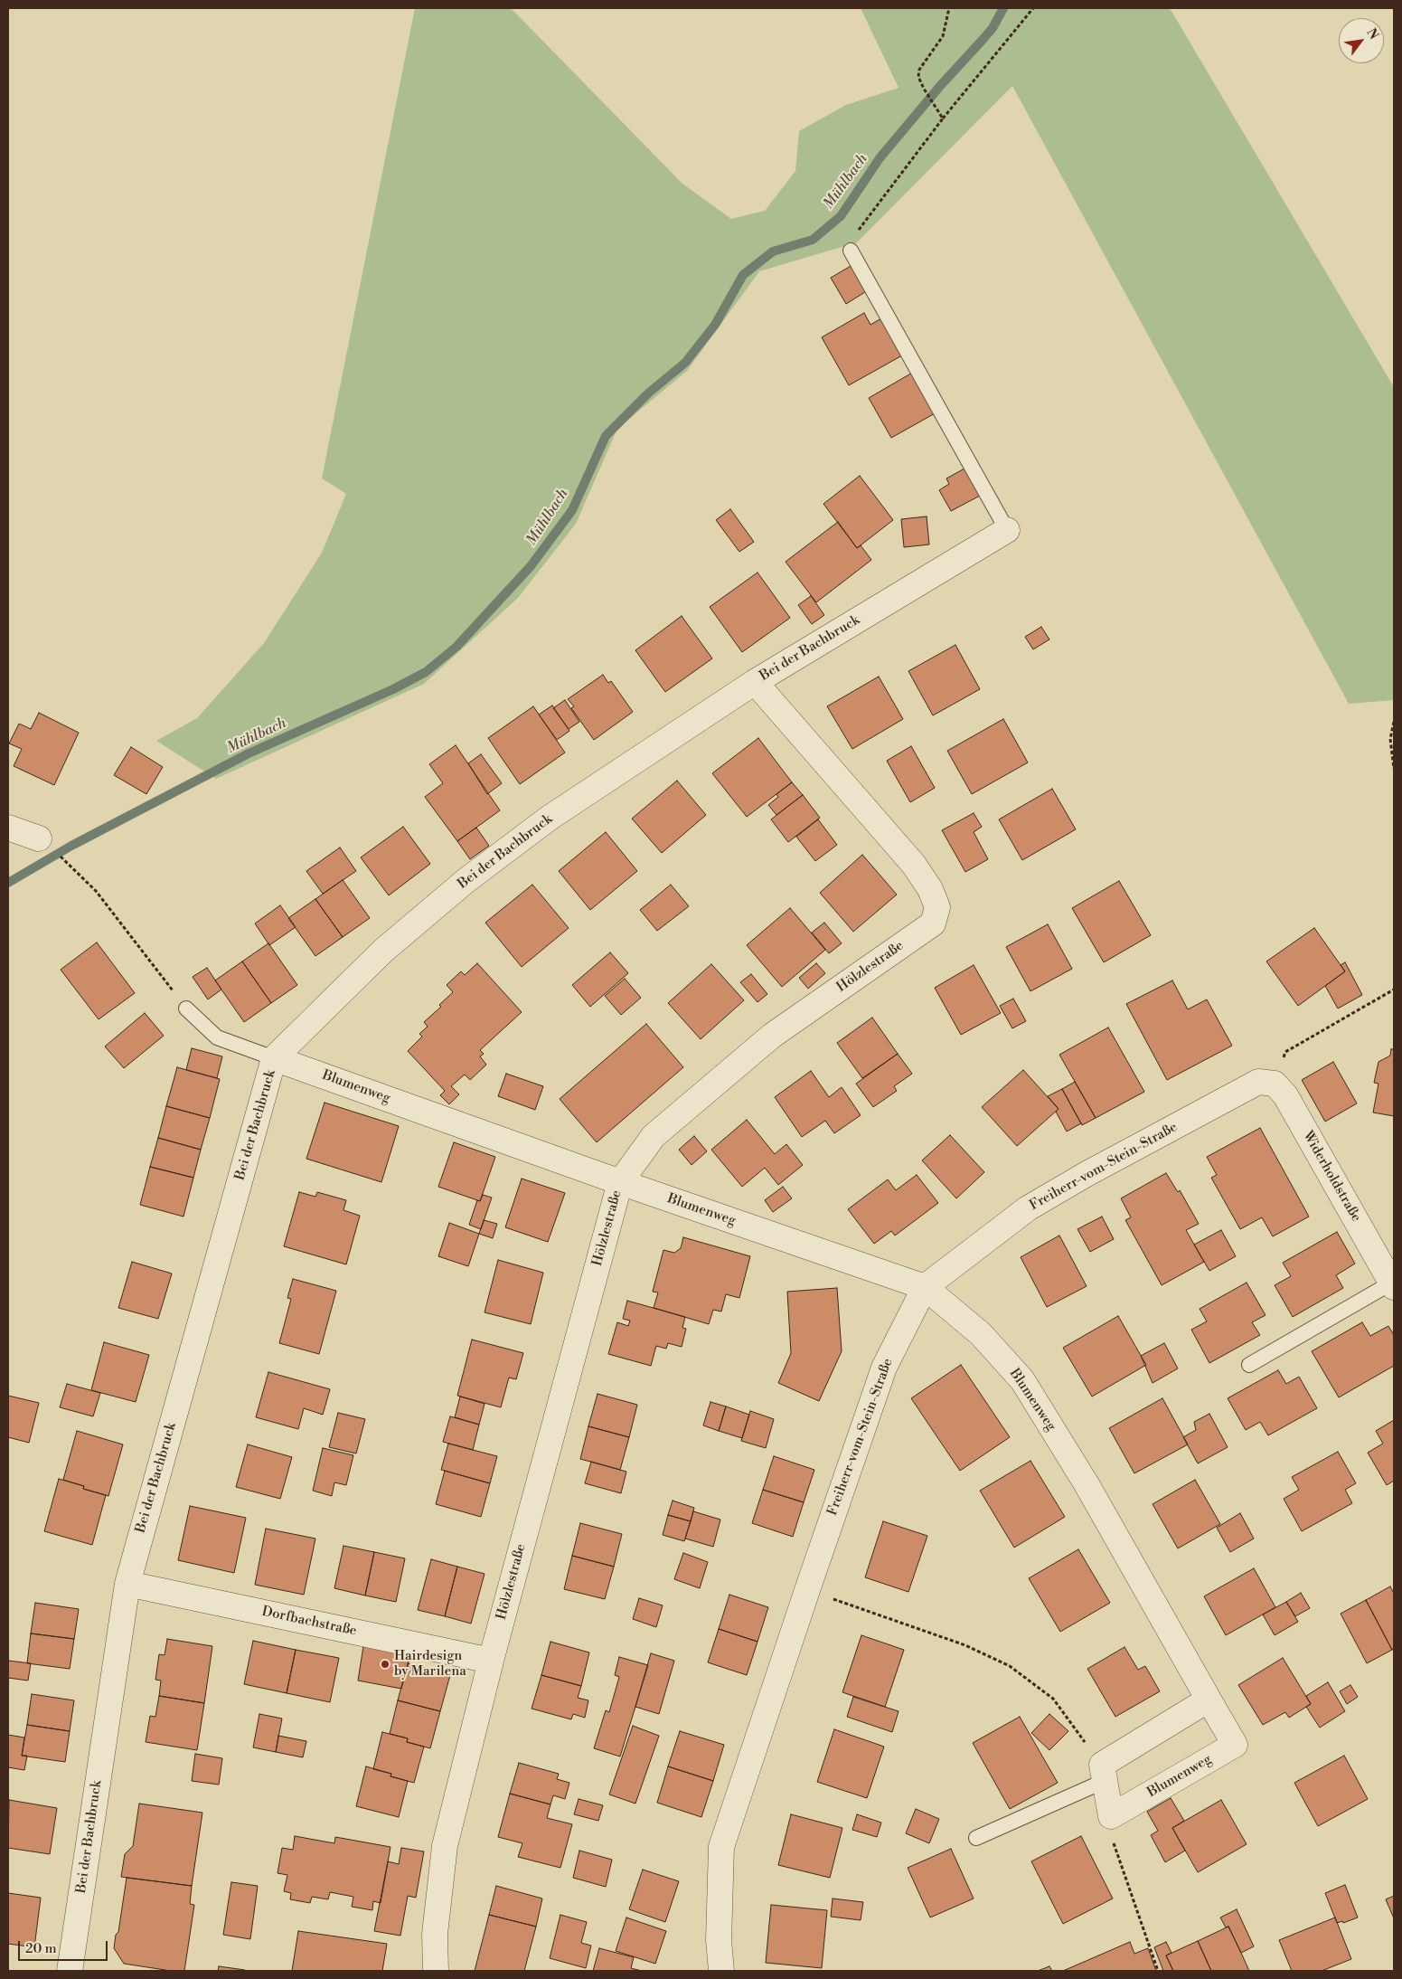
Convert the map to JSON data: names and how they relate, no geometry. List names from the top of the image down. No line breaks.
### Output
{"streets":{"street":["Bei der Bachbruck","Hölzlestraße","Blumenweg","Freiherr-vom-Stein-Straße","Widerholdstraße","Dorfbachstraße"]},"crossings":[["Bei der Bachbruck","Hölzlestraße"],["Bei der Bachbruck","Blumenweg"],["Bei der Bachbruck","Dorfbachstraße"],["Hölzlestraße","Blumenweg"],["Hölzlestraße","Dorfbachstraße"],["Blumenweg","Freiherr-vom-Stein-Straße"],["Freiherr-vom-Stein-Straße","Widerholdstraße"]],"water":["Mühlbach"],"places":["Hairdesign by Marilena"],"scale_bar":"20 m","north":"top right"}
